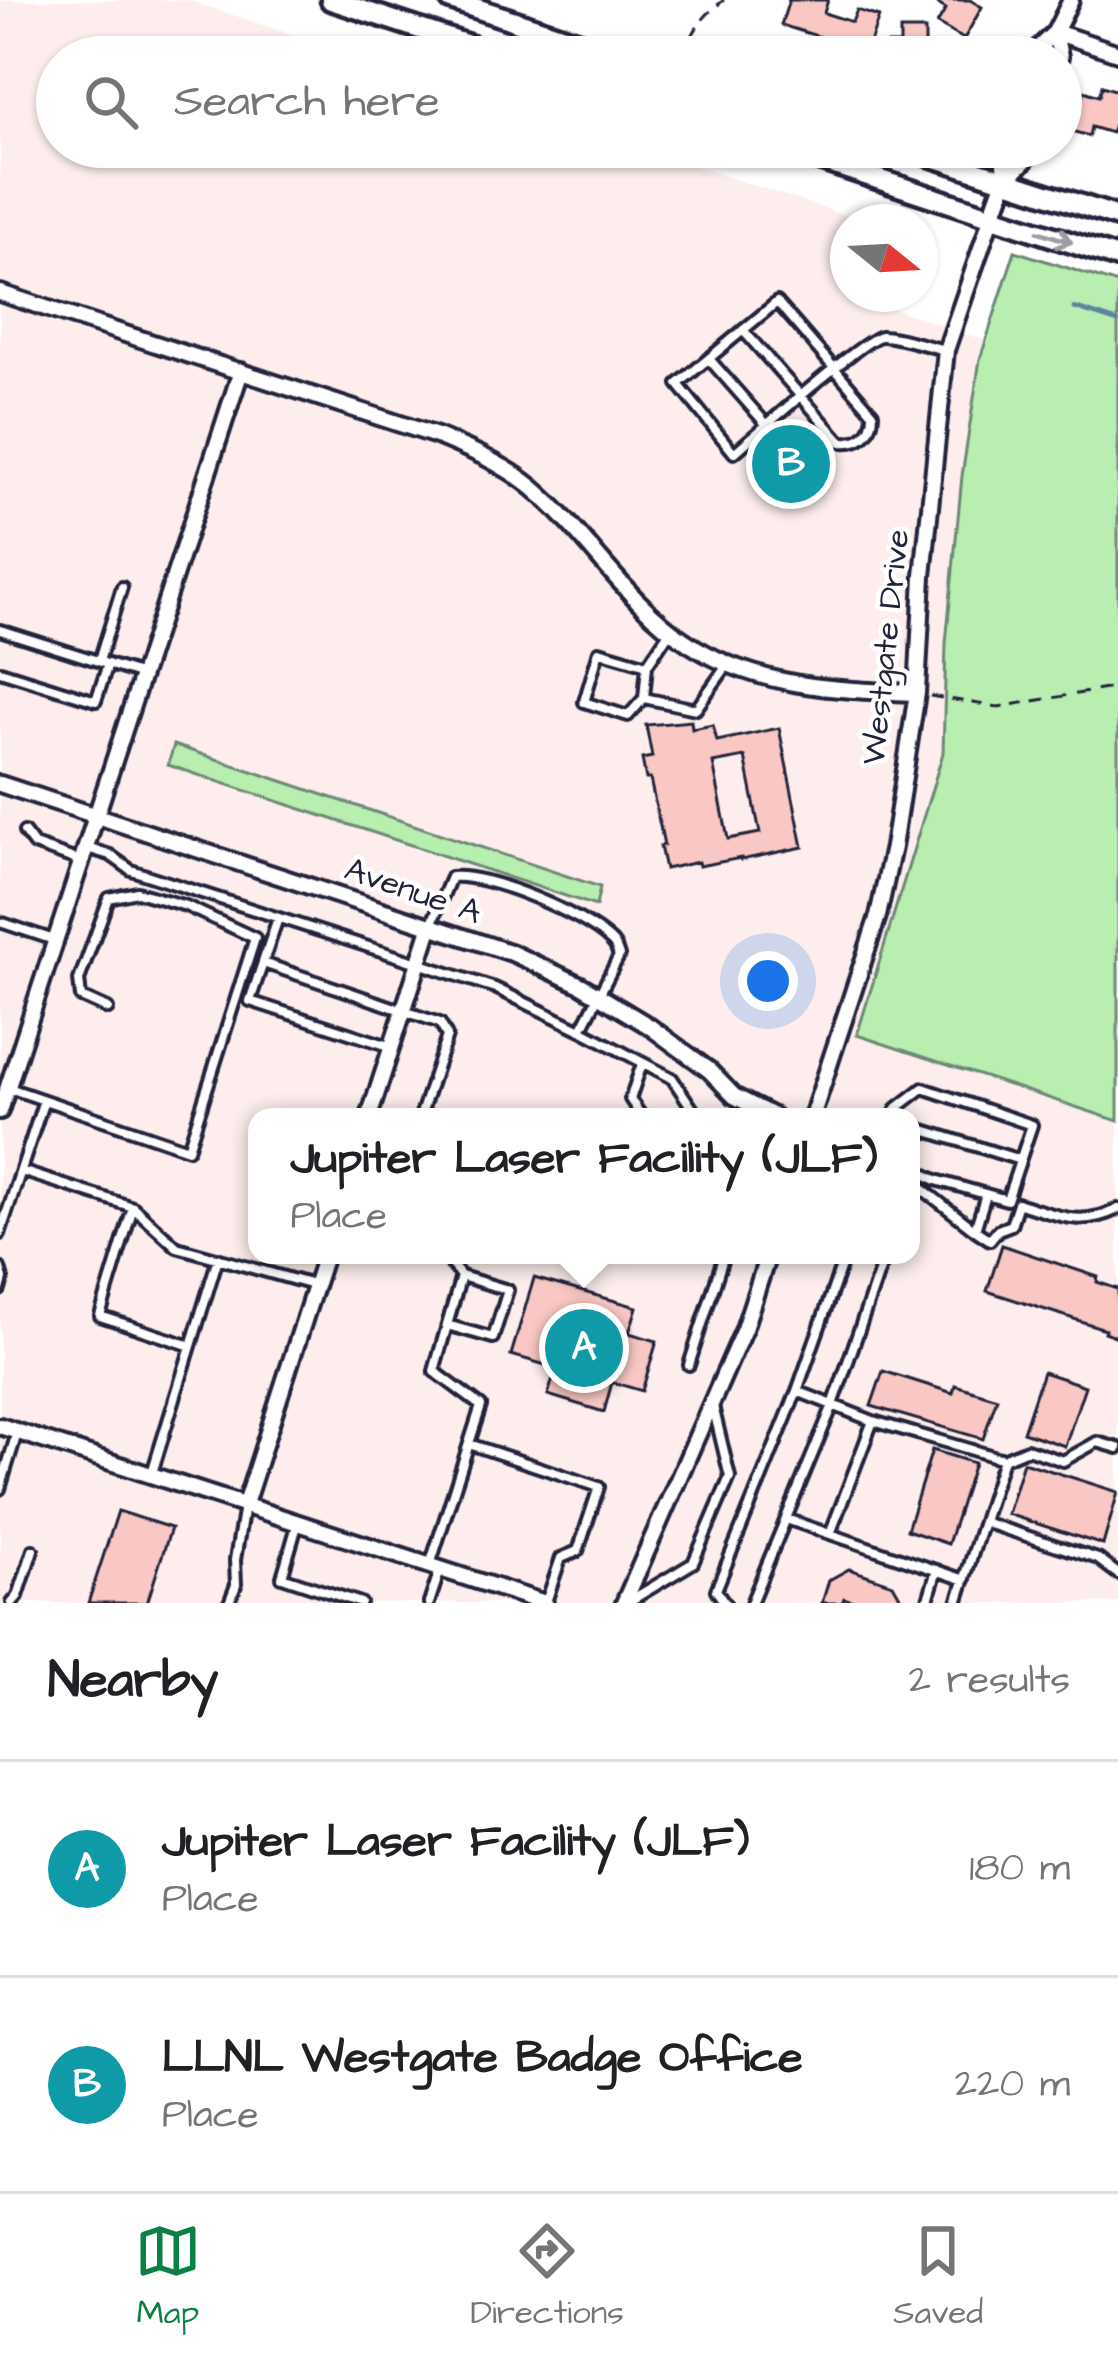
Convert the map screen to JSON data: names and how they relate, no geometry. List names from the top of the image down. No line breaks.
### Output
{"streets":{"street":["Westgate Drive","Avenue A"]},"north":"right","page":{"search":"Search here","pins":["B","A"],"popup":["Jupiter Laser Facility (JLF)","Place"],"heading":["Nearby","2 results"],"list":[{"mark":"A","name":"Jupiter Laser Facility (JLF)","note":"Place","value":"180 m"},{"mark":"B","name":"LLNL Westgate Badge Office","note":"Place","value":"220 m"}],"nav":["Map","Directions","Saved"]}}
